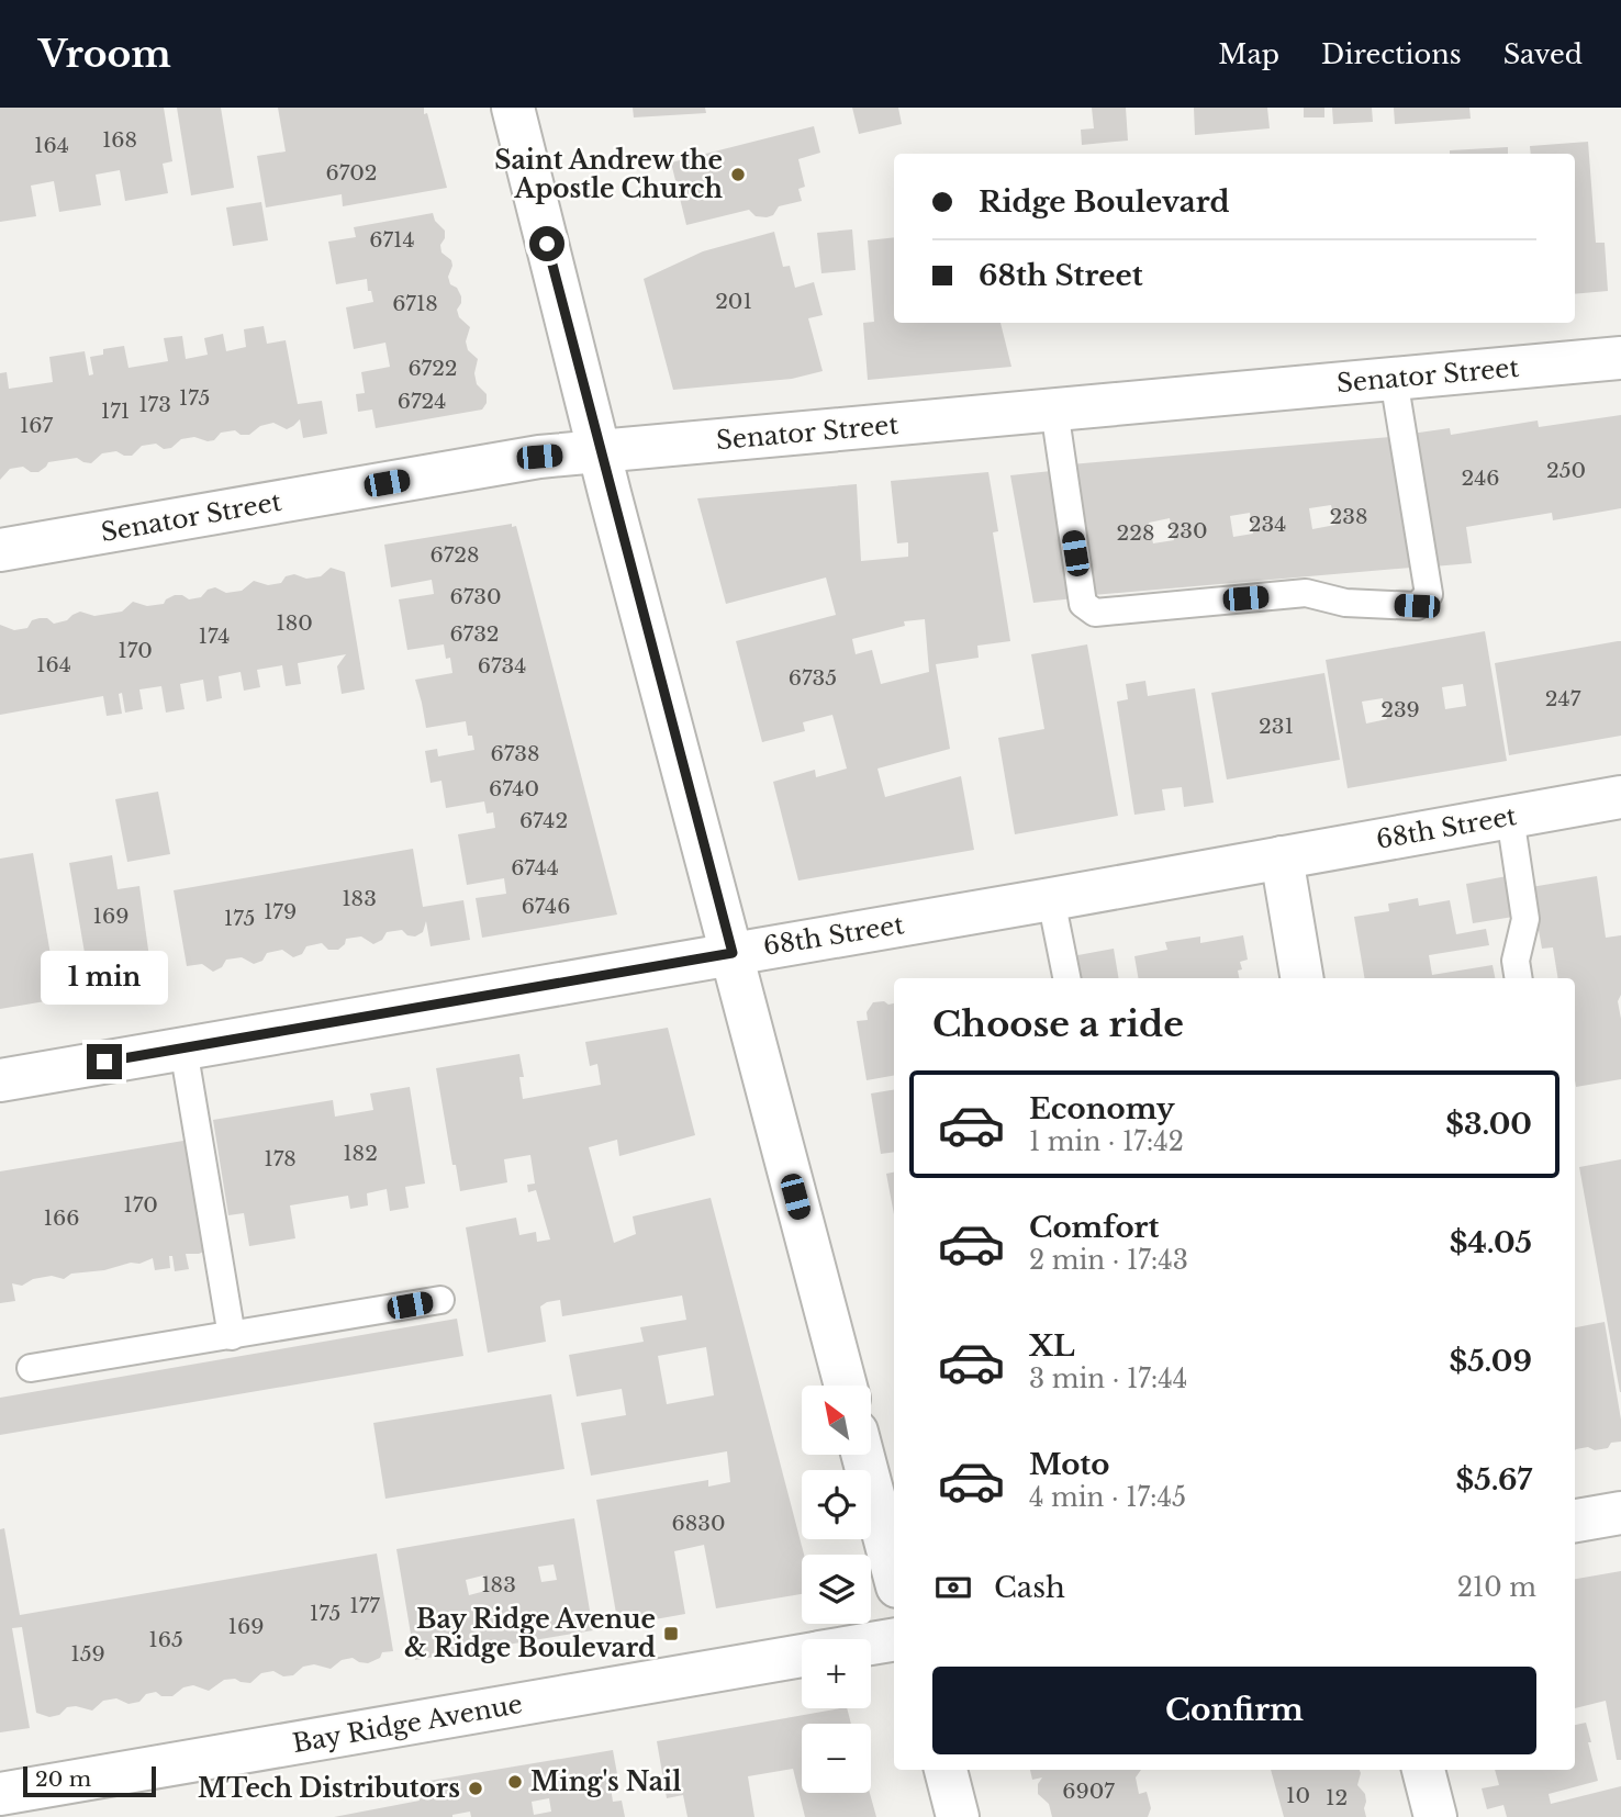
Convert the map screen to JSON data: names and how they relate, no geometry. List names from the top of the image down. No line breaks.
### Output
{"streets":{"street":["Senator Street","68th Street","Bay Ridge Avenue"]},"places":{"other":["Saint Andrew the Apostle Church","Ming's Nail","MTech Distributors"],"transit":["Bay Ridge Avenue & Ridge Boulevard"]},"house_numbers":["168","164","6702","6714","201","6718","6722","175","6724","173","171","167","250","246","238","234","230","228","6728","6730","180","6732","174","170","164","6734","6735","247","239","231","6738","6740","6742","6744","183","6746","179","169","175","182","178","170","166","6830","183","177","175","169","165","159","6907","10","12"],"scale_bar":"20 m","north":"top left","page":{"header":"Vroom","nav":["Map","Directions","Saved"],"banner":["Ridge Boulevard","68th Street"],"bubble":"1 min","heading":"Choose a ride","list":[{"name":"Economy","note":"1 min · 17:42","value":"$3.00"},{"name":"Comfort","note":"2 min · 17:43","value":"$4.05"},{"name":"XL","note":"3 min · 17:44","value":"$5.09"},{"name":"Moto","note":"4 min · 17:45","value":"$5.67"}],"map_buttons":["+","−"],"pay":["Cash","210 m"],"buttons":"Confirm","scale":"20 m"}}
